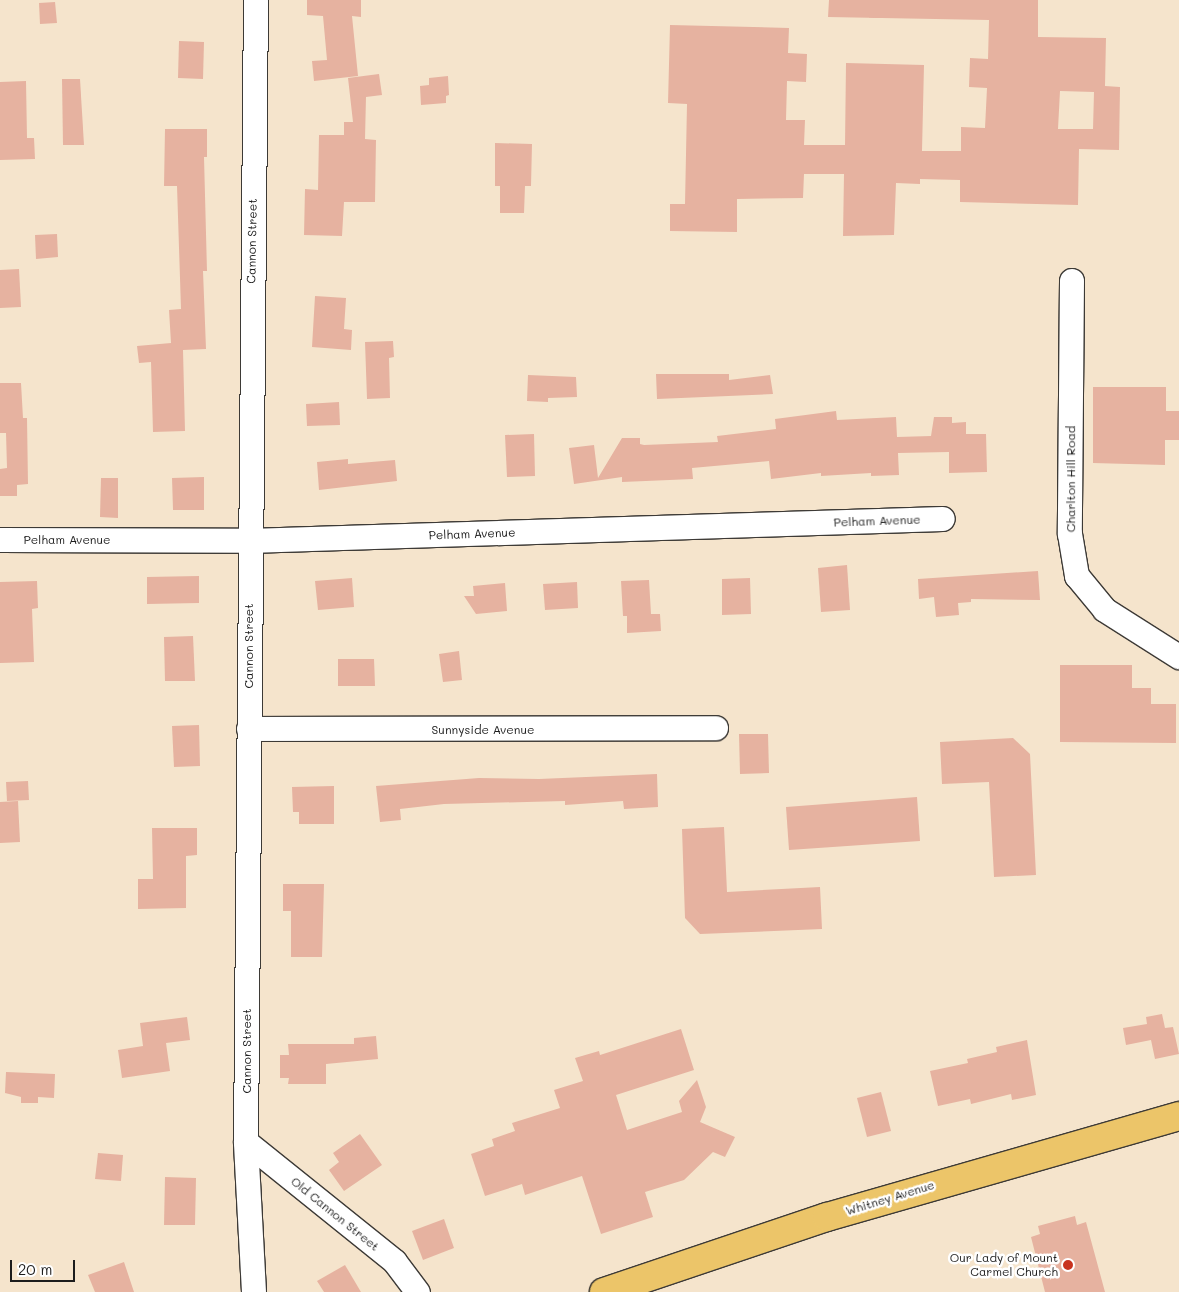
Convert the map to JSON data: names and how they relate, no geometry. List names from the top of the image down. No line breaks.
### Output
{"streets":{"main road":["Whitney Avenue"],"street":["Cannon Street","Charlton Hill Road","Pelham Avenue","Sunnyside Avenue","Old Cannon Street"]},"crossings":[["Cannon Street","Pelham Avenue"],["Cannon Street","Sunnyside Avenue"],["Cannon Street","Old Cannon Street"]],"places":["Our Lady of Mount Carmel Church"],"scale_bar":"20 m"}
